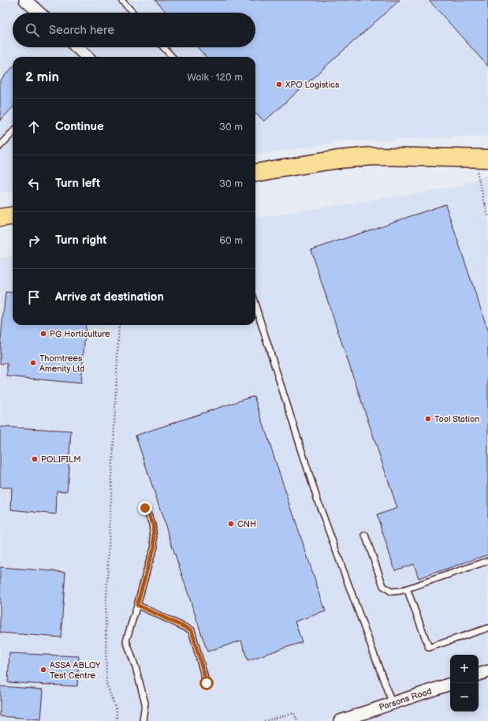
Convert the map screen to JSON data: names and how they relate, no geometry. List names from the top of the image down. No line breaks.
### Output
{"streets":{"street":["Parsons Road"]},"places":["XPO Logistics","PG Horticulture","Thorntrees Amenity Ltd","Tool Station","POLIFILM","CNH","ASSA ABLOY Test Centre"],"page":{"search":"Search here","heading":["2 min","Walk · 120 m"],"list":[["Continue","30 m"],["Turn left","30 m"],["Turn right","60 m"],"Arrive at destination"],"map_buttons":["+","−"]}}
